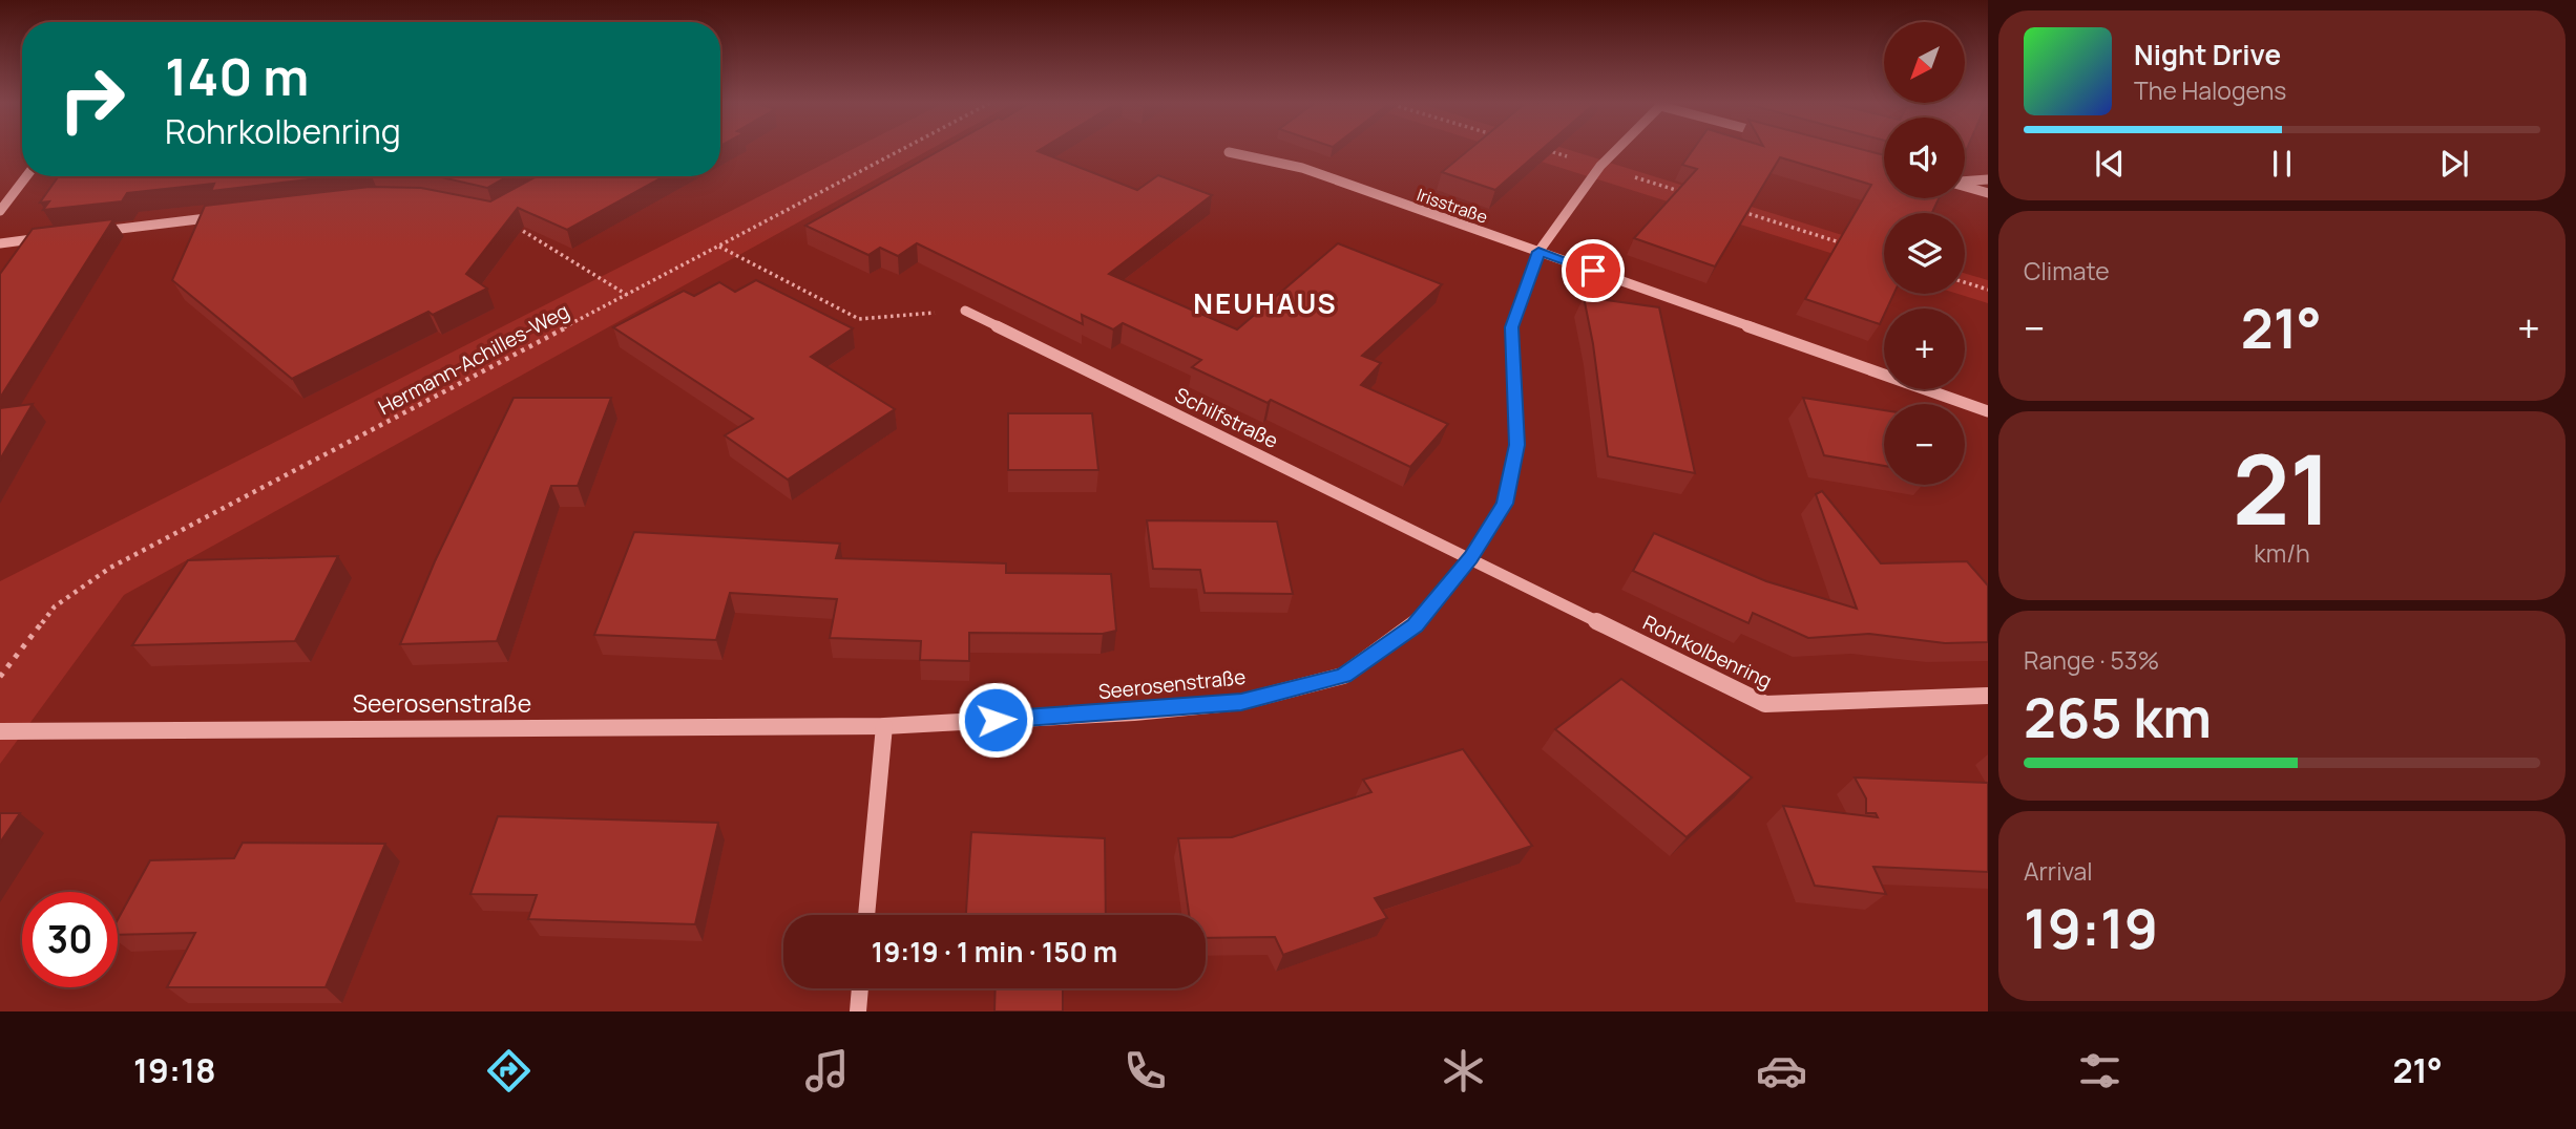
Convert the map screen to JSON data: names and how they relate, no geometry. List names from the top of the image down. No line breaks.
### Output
{"streets":{"street":["Irisstraße","Schilfstraße","Rohrkolbenring","Seerosenstraße"],"path":["Hermann-Achilles-Weg"]},"crossings":[["Irisstraße","Seerosenstraße"],["Schilfstraße","Rohrkolbenring"],["Schilfstraße","Seerosenstraße"],["Rohrkolbenring","Seerosenstraße"]],"districts":["NEUHAUS"],"north":"bottom left","page":{"map_buttons":["+","−"],"turn":["140 m","Rohrkolbenring"],"song":["Night Drive","The Halogens"],"tile":["Climate",["21","km/h"],["Range · 53%","265 km"],["Arrival","19:19"]],"heat":["−","21°","+"],"limit":"30","trip":"19:19 · 1 min · 150 m","tabs":["19:18","21°"]}}
